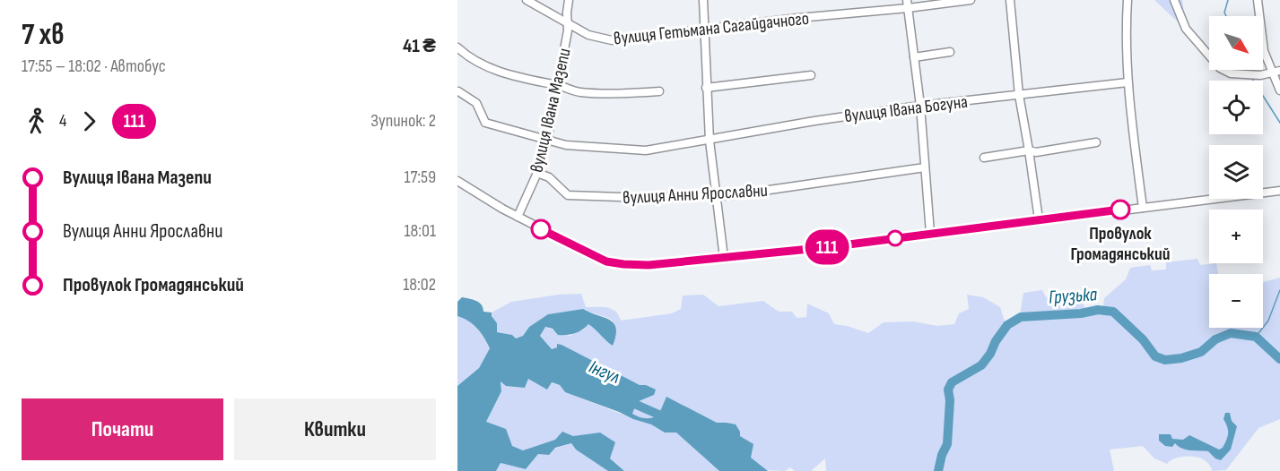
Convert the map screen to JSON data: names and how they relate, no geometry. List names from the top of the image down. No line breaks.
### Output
{"streets":{"street":["вулиця Гетьмана Сагайдачного","вулиця Івана Богуна","вулиця Івана Мазепи","вулиця Анни Ярославни"]},"crossings":[["вулиця Гетьмана Сагайдачного","вулиця Івана Мазепи"],["вулиця Івана Богуна","вулиця Івана Мазепи"],["вулиця Івана Мазепи","вулиця Анни Ярославни"]],"water":["Грузька","Інгул"],"places":["Провулок Громадянський"],"lines":["bus line 111"],"north":"bottom right","page":{"heading":["7 хв","17:55 – 18:02 · Автобус","41 ₴"],"on_map":"111","map_buttons":["+","−"],"legs":["4","111","Зупинок: 2"],"list":[{"name":"Вулиця Івана Мазепи","value":"17:59"},{"name":"Вулиця Анни Ярославни","value":"18:01"},{"name":"Провулок Громадянський","value":"18:02"}],"buttons":["Почати","Квитки"]}}
